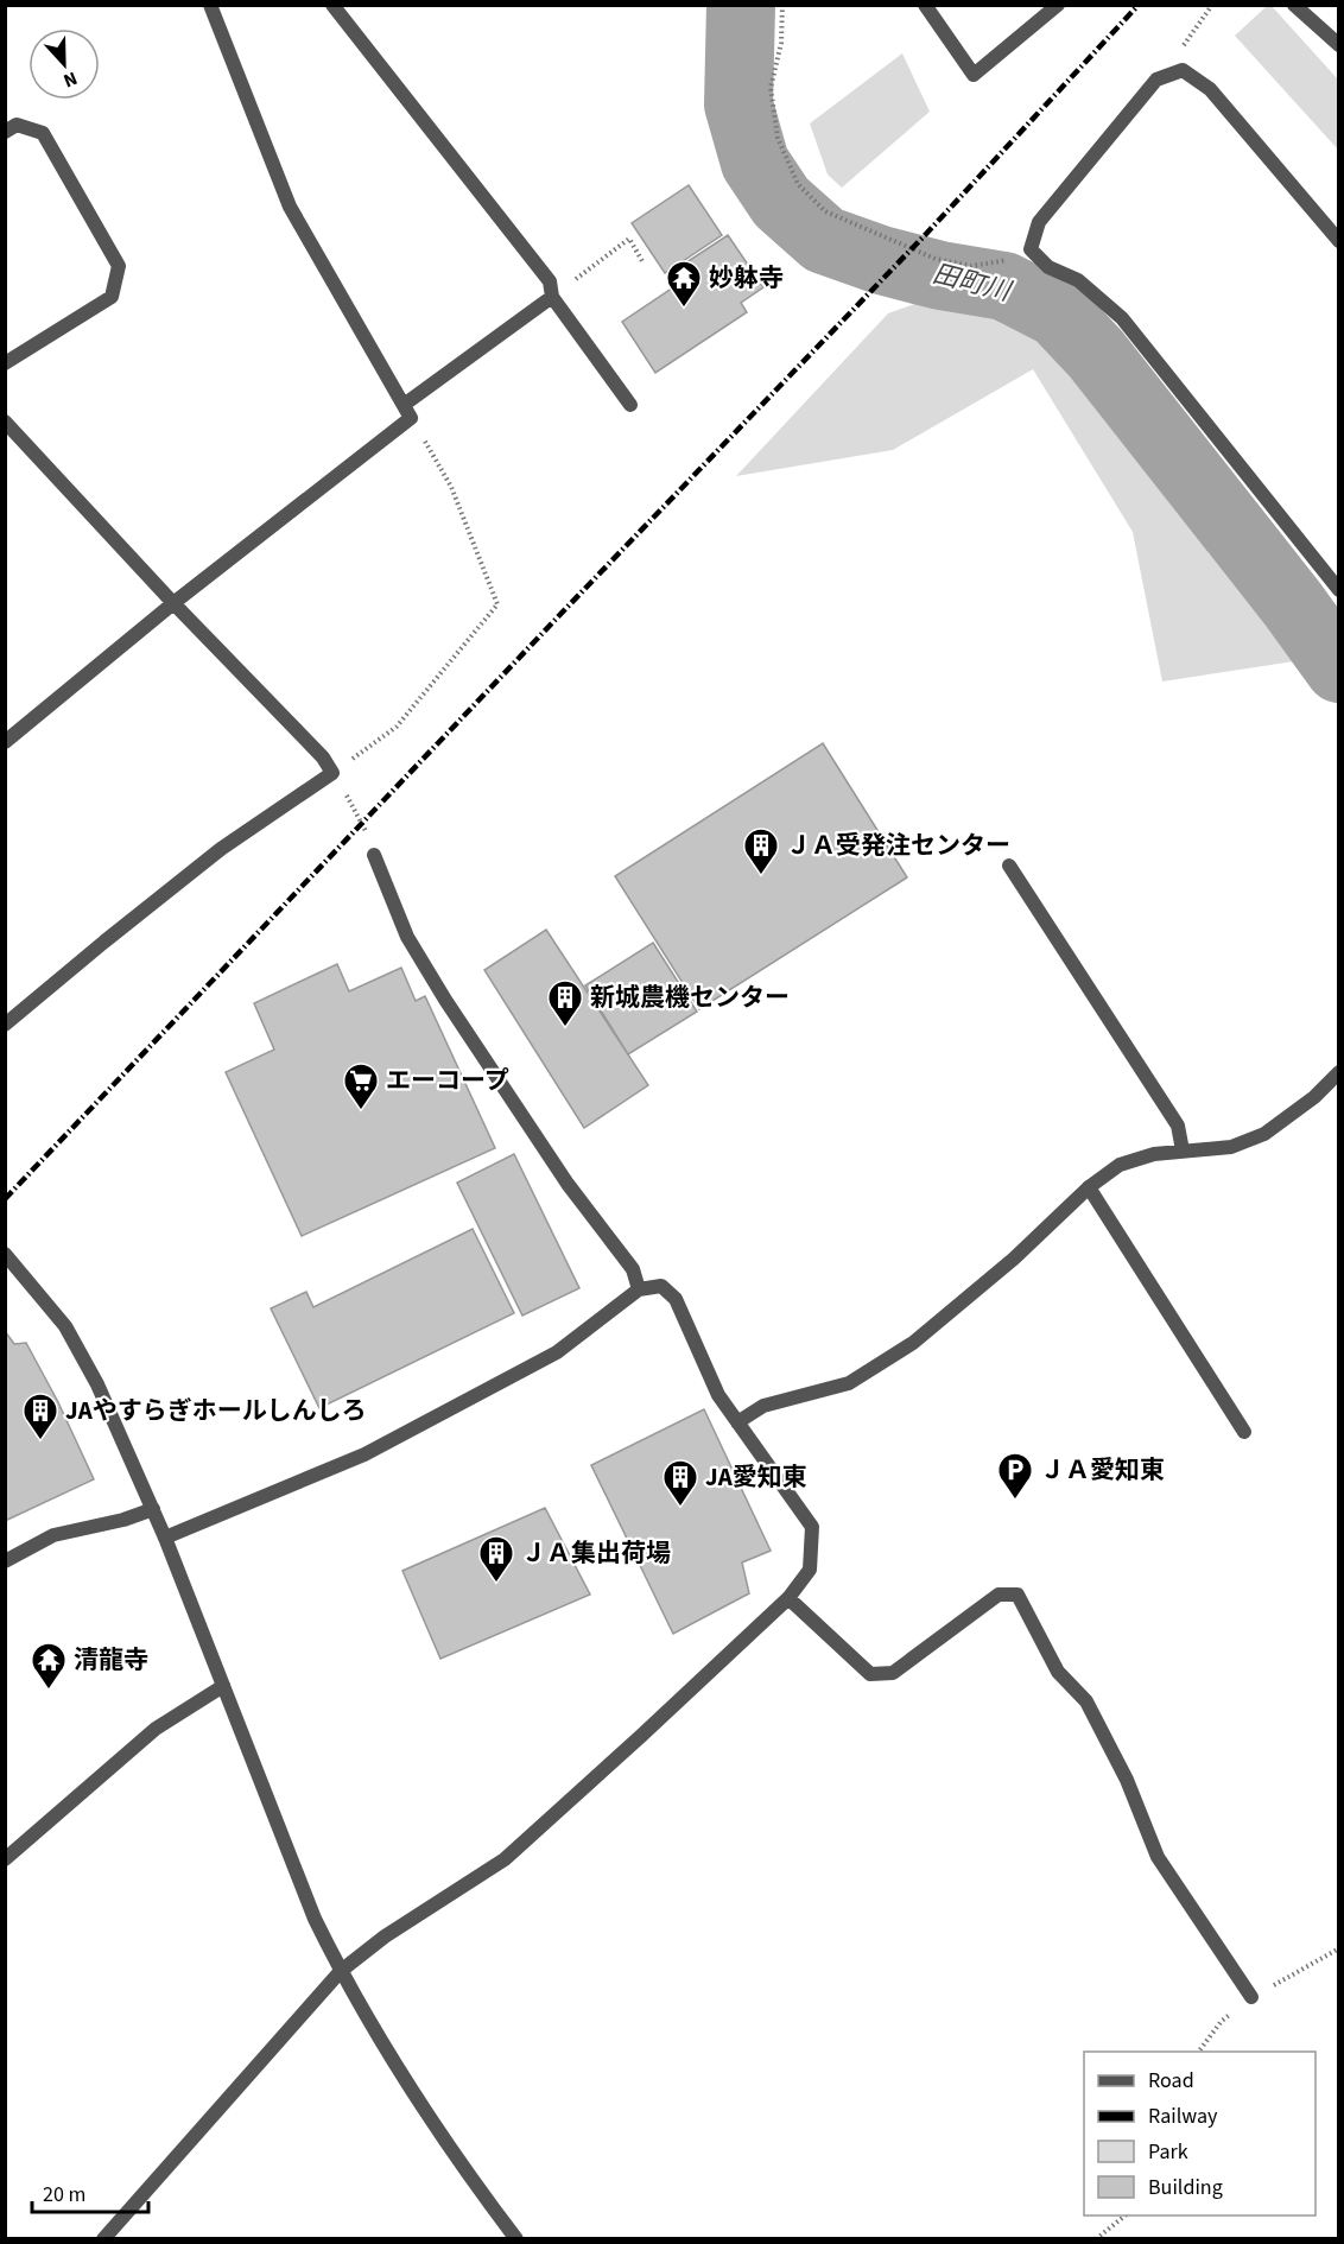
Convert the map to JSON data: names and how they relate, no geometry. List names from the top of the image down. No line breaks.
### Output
{"water":["田町川"],"places":{"temple":["妙躰寺","清龍寺"],"building":["ＪＡ受発注センター","新城農機センター","JAやすらぎホールしんしろ","JA愛知東","ＪＡ集出荷場"],"supermarket":["エーコープ"],"parking":["ＪＡ愛知東"]},"legend":["Road","Railway","Park","Building"],"scale_bar":"20 m","north":"bottom"}
